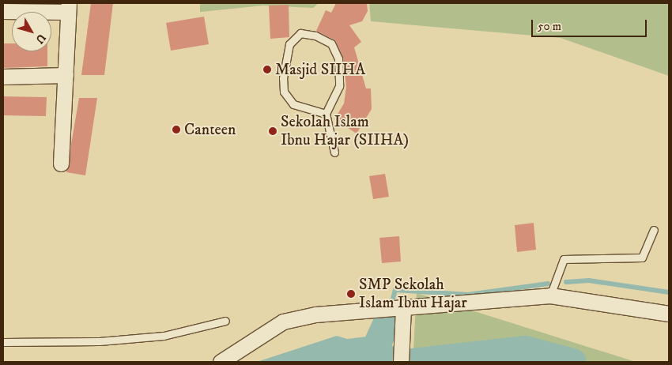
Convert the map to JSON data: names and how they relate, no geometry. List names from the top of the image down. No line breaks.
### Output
{"places":["Masjid SIIHA","Canteen","Sekolah Islam Ibnu Hajar (SIIHA)","SMP Sekolah Islam Ibnu Hajar"],"scale_bar":"50 m","north":"bottom right"}
